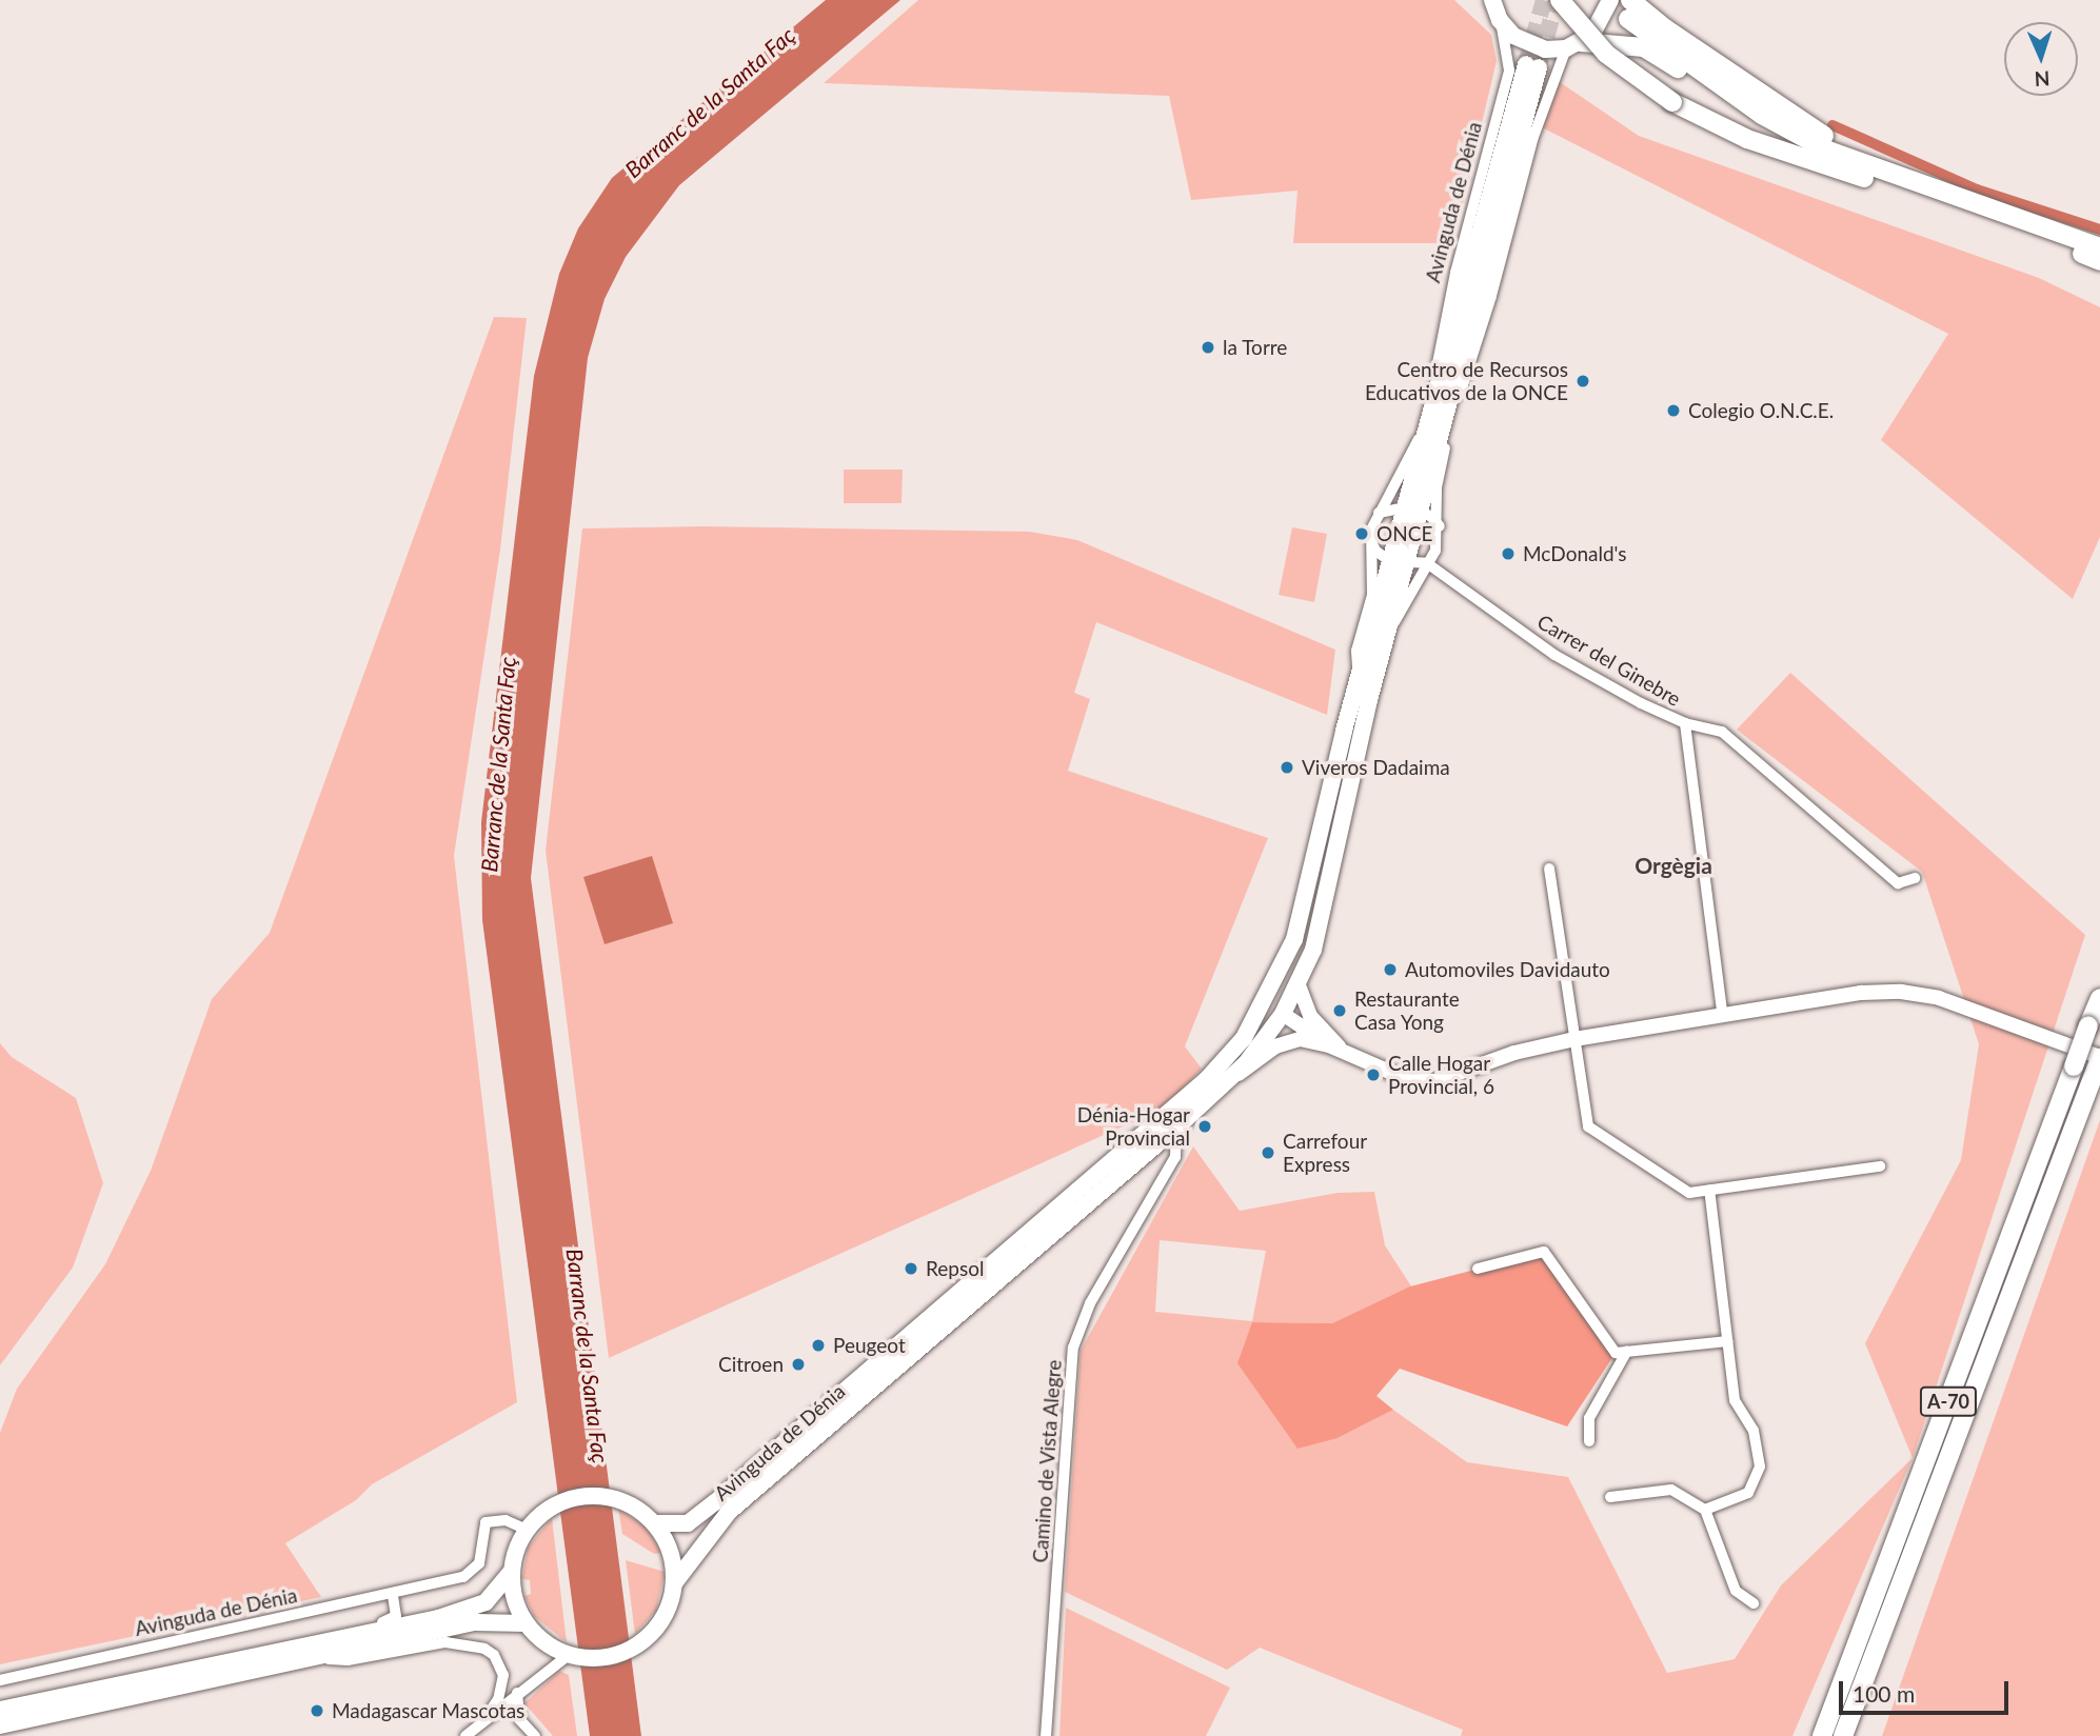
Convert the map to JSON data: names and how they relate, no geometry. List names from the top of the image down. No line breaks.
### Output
{"streets":{"highway":["A-70"],"main road":["Avinguda de Dénia"],"street":["Carrer del Ginebre","Camino de Vista Alegre"]},"crossings":[["Avinguda de Dénia","Carrer del Ginebre"],["Avinguda de Dénia","Camino de Vista Alegre"]],"districts":["Orgègia"],"water":["Barranc de la Santa Faç"],"places":["la Torre","Centro de Recursos Educativos de la ONCE","Colegio O.N.C.E.","ONCE","McDonald's","Viveros Dadaima","Automoviles Davidauto","Restaurante Casa Yong","Calle Hogar Provincial, 6","Dénia-Hogar Provincial","Carrefour Express","Repsol","Peugeot","Citroen","Madagascar Mascotas"],"scale_bar":"100 m","north":"bottom"}
